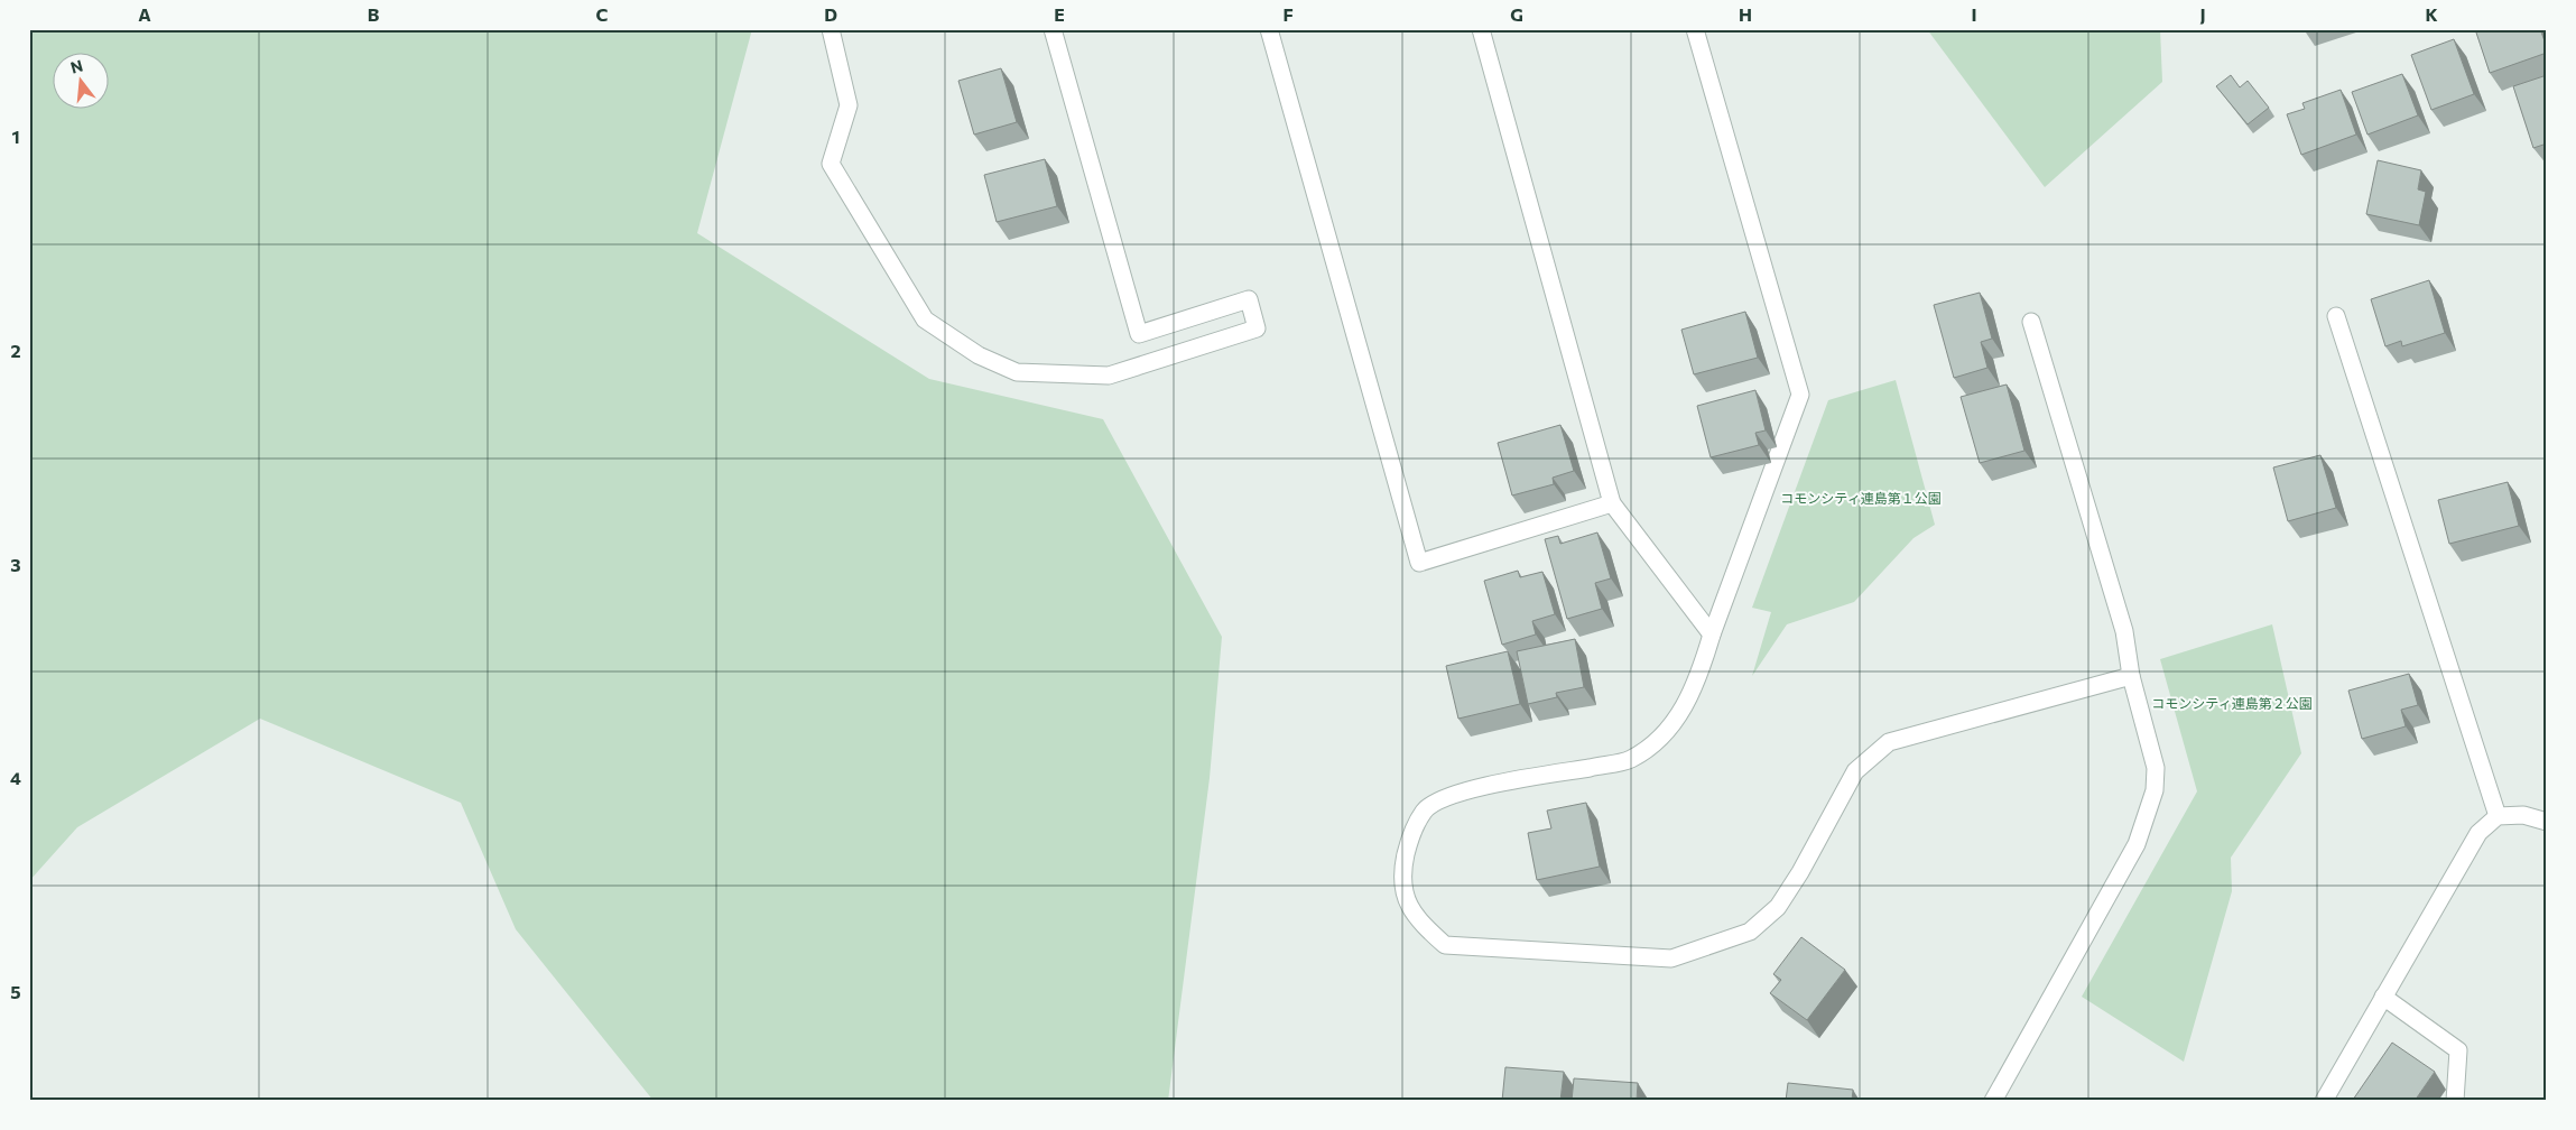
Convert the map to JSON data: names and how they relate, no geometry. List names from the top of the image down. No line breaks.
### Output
{"parks":["コモンシティ連島第１公園","コモンシティ連島第２公園"],"north":"top","grid":{"columns":["A","B","C","D","E","F","G","H","I","J","K"],"rows":["1","2","3","4","5"]}}
